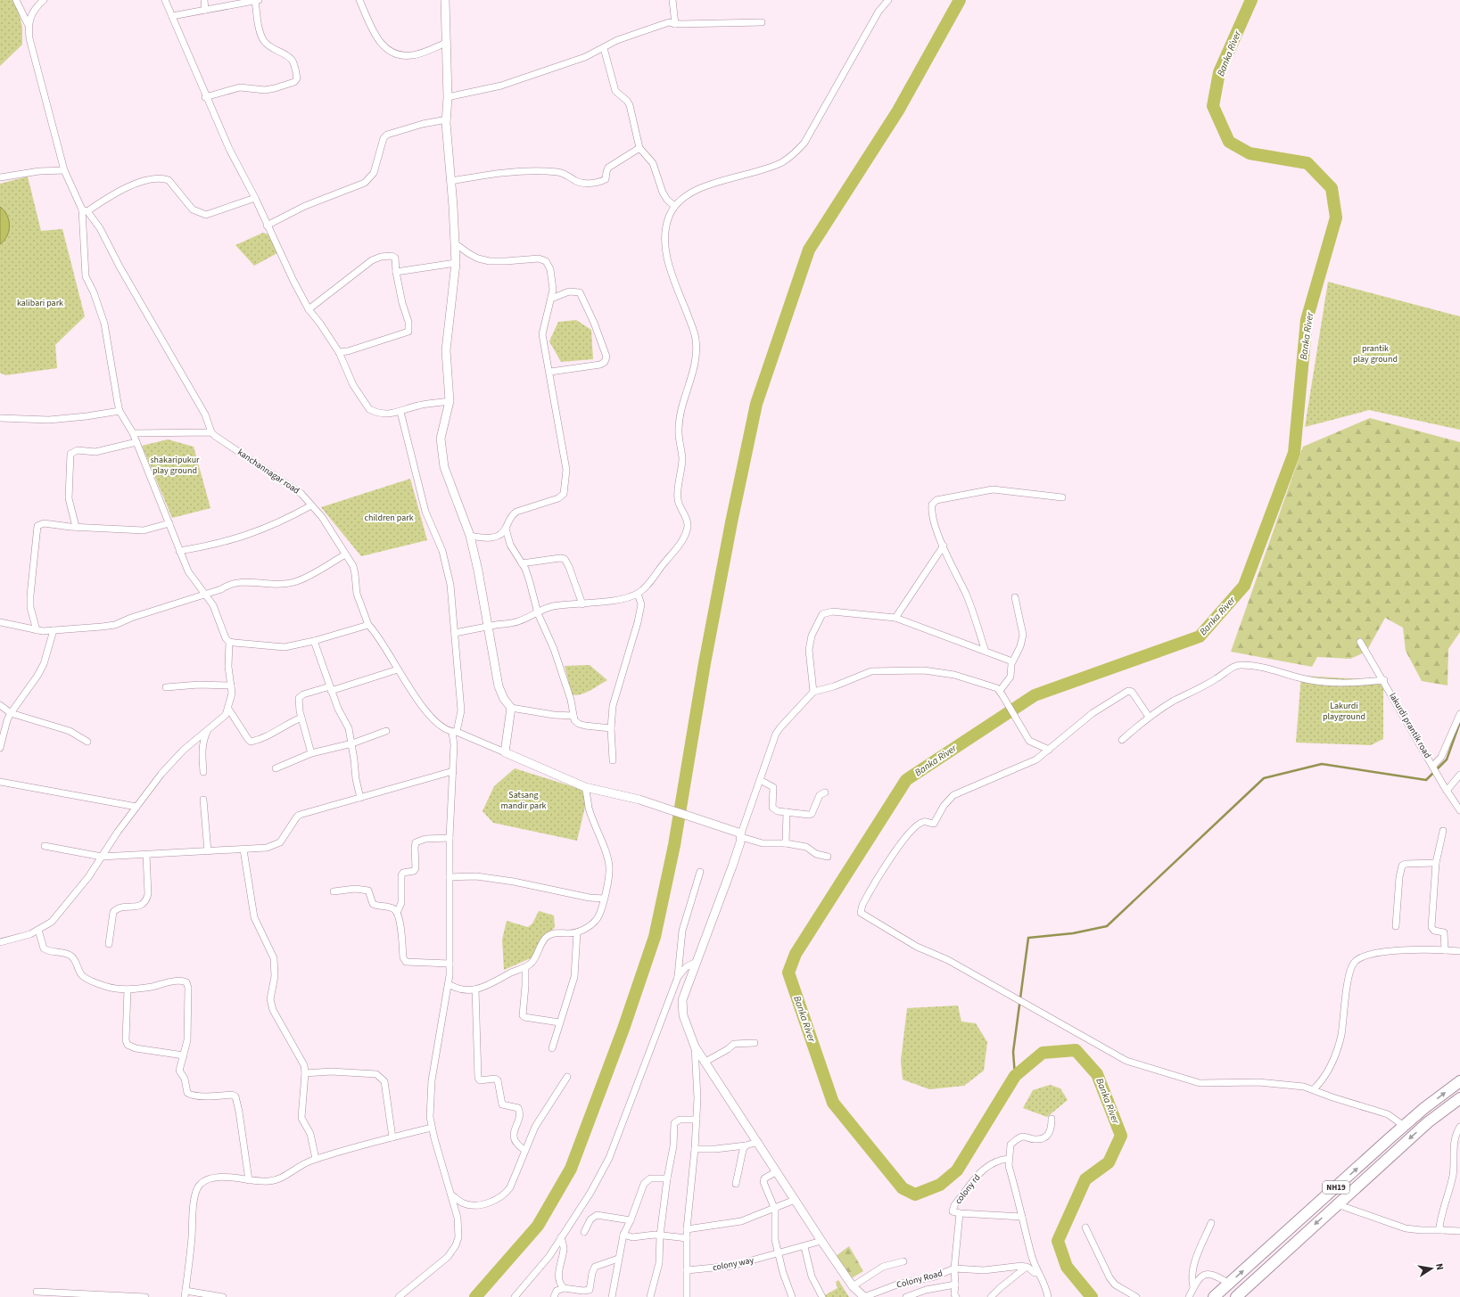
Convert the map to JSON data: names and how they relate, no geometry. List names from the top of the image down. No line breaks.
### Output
{"streets":{"highway":["NH19"],"street":["kanchannagar road","lakurdi prantik road","colony rd","colony way","Colony Road"]},"crossings":[["colony rd","Colony Road"]],"water":["Banka River"],"parks":["kalibari park","prantik play ground","shakaripukur play ground","children park","Lakurdi playground","Satsang mandir park"],"north":"right"}
